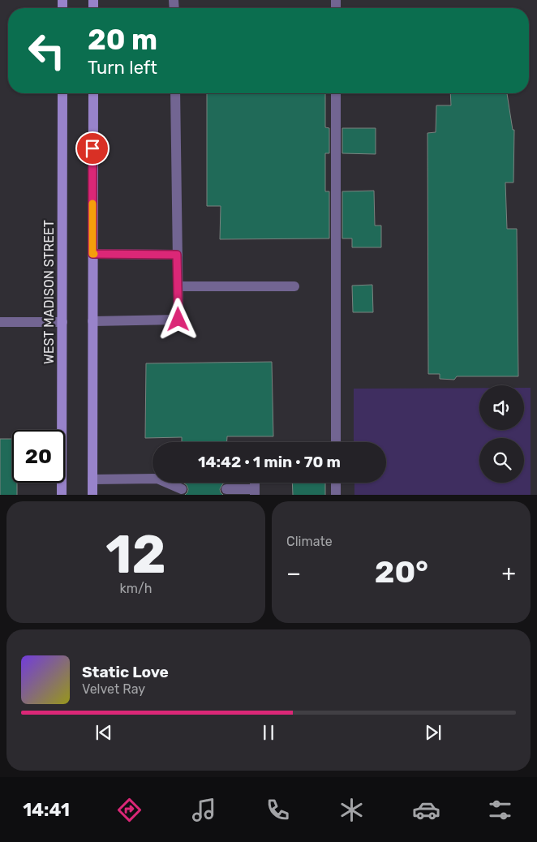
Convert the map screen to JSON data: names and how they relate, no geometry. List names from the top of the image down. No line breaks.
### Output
{"streets":{"main road":["WEST MADISON STREET"]},"page":{"turn":["20 m","Turn left"],"limit":"20","trip":"14:42 · 1 min · 70 m","tile":[["12","km/h"],"Climate"],"heat":["−","20°","+"],"song":["Static Love","Velvet Ray"],"tabs":"14:41"}}
